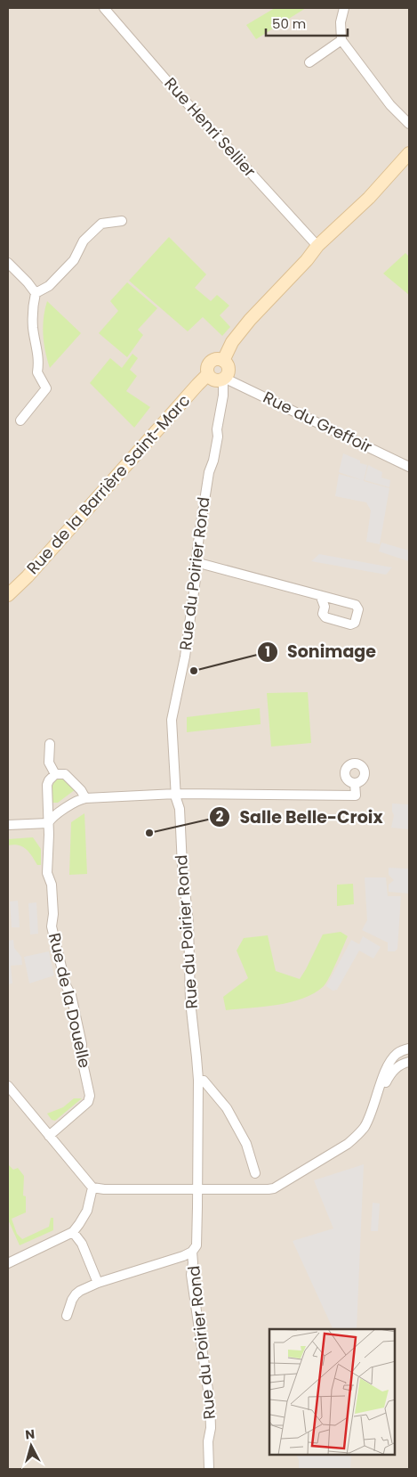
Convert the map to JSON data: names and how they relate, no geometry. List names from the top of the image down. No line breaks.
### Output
{"streets":{"main road":["Rue de la Barrière Saint-Marc"],"street":["Rue Henri Sellier","Rue du Greffoir","Rue du Poirier Rond","Rue de la Douelle"]},"crossings":[["Rue du Greffoir","Rue de la Barrière Saint-Marc"],["Rue du Greffoir","Rue du Poirier Rond"],["Rue de la Barrière Saint-Marc","Rue du Poirier Rond"]],"places":["Sonimage","Salle Belle-Croix"],"scale_bar":"50 m","north":"top"}
